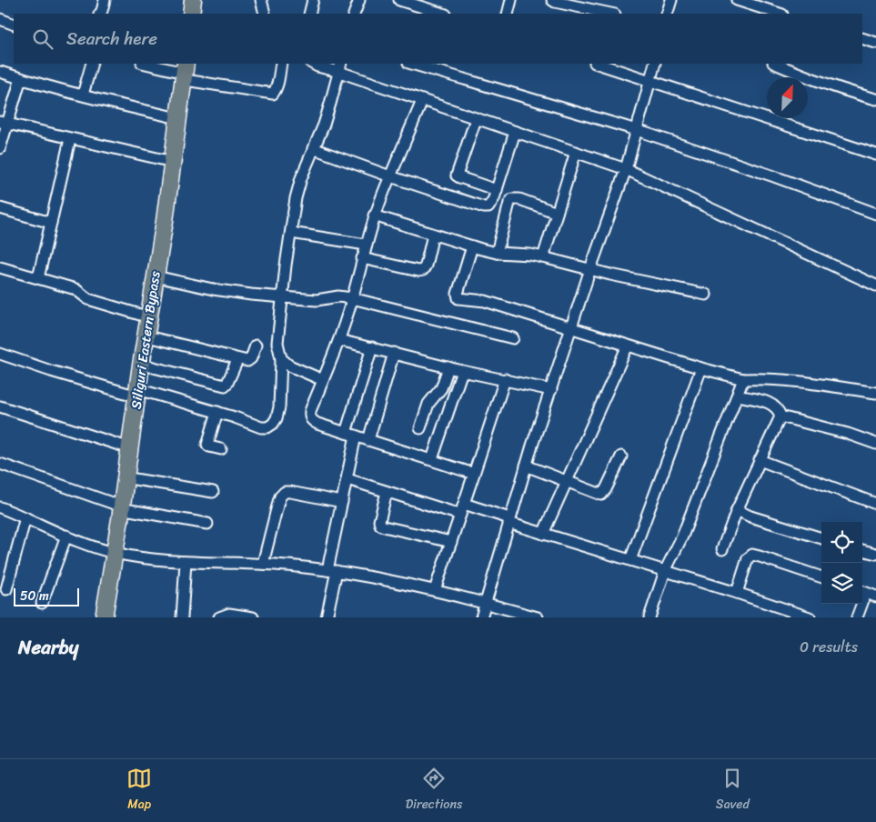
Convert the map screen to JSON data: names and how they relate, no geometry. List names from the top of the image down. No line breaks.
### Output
{"streets":{"main road":["Siliguri Eastern Bypass"]},"scale_bar":"50 m","north":"top right","page":{"search":"Search here","scale":"50 m","heading":["Nearby","0 results"],"nav":["Map","Directions","Saved"]}}
